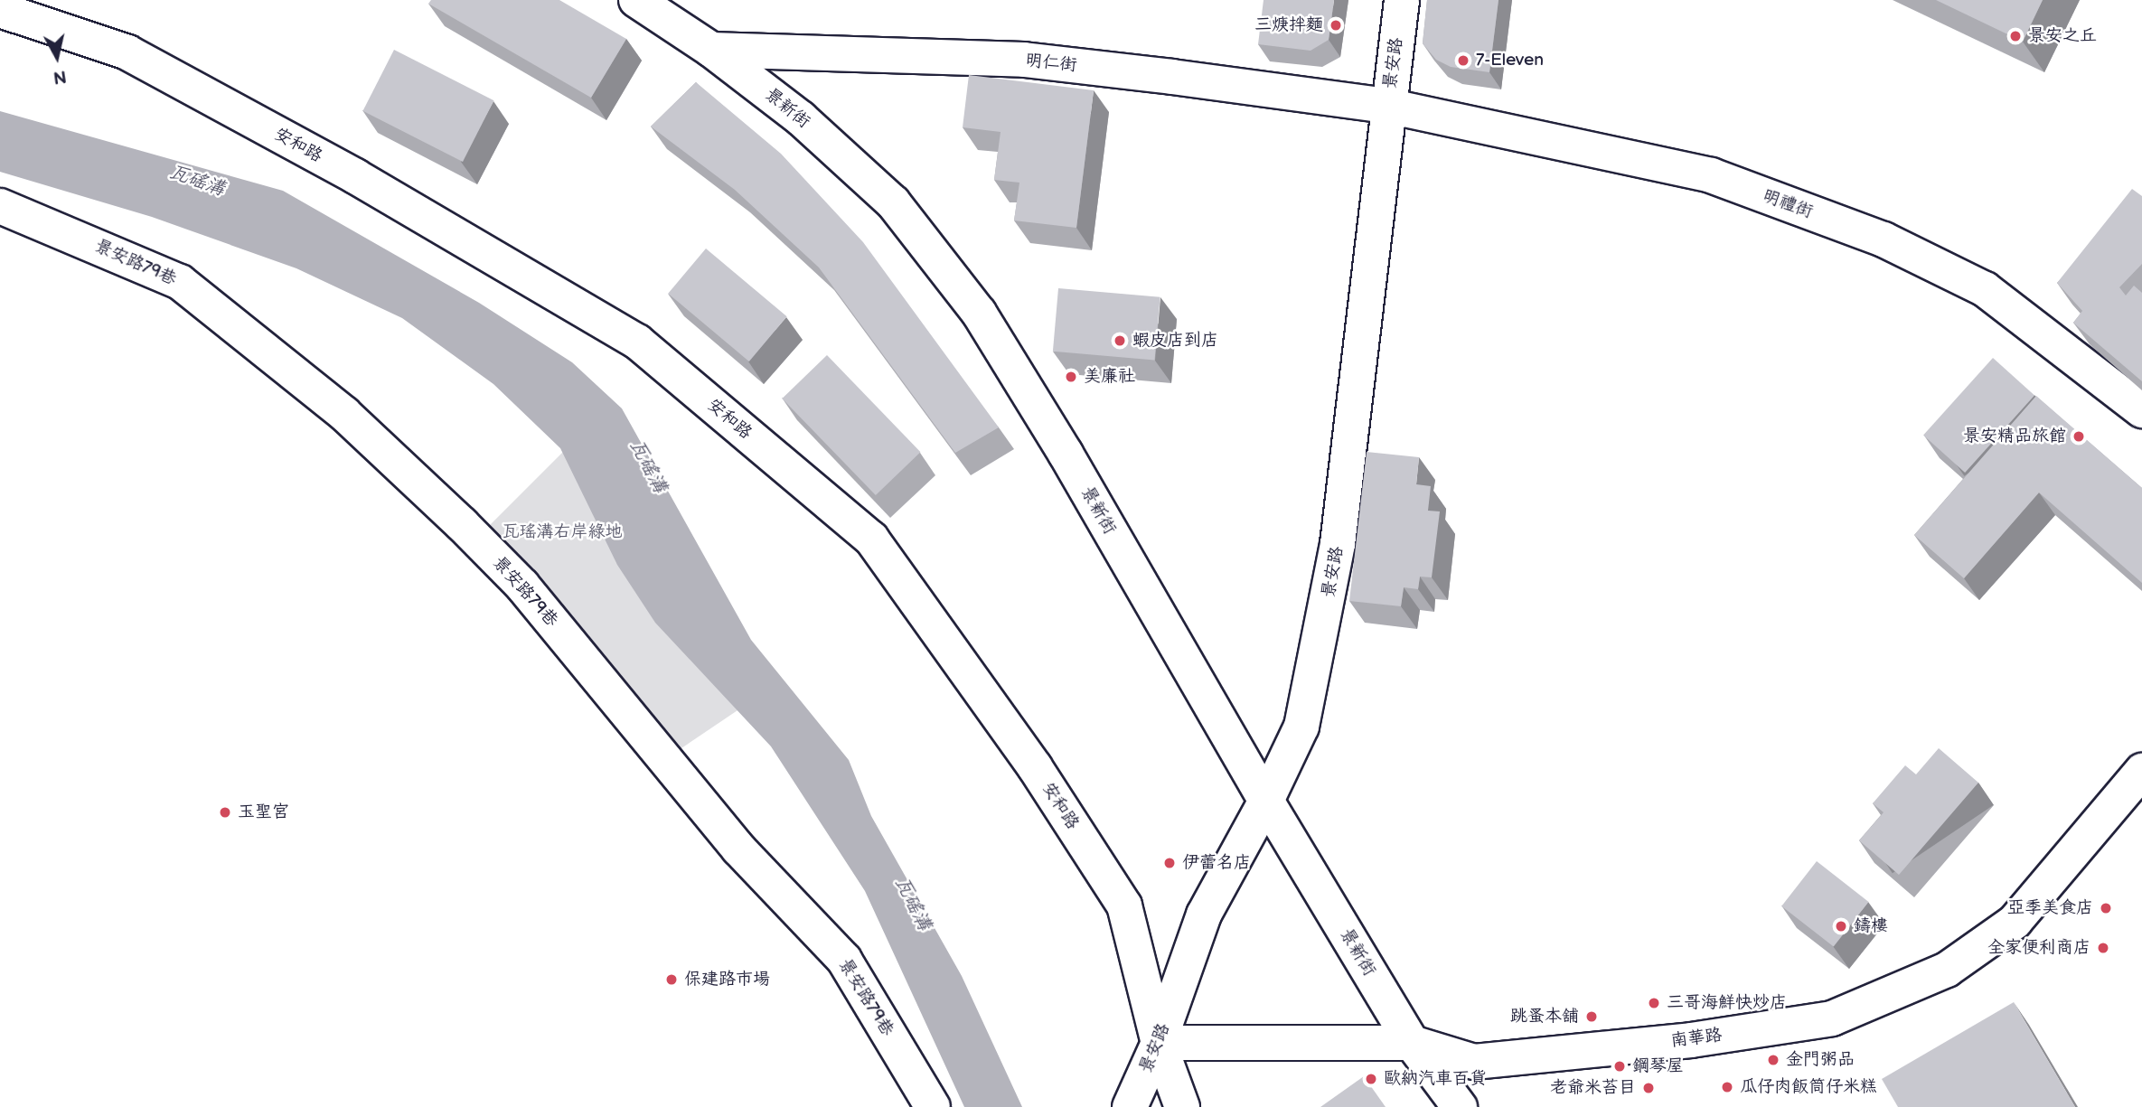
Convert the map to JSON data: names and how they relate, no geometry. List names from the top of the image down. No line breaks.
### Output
{"streets":{"street":["明仁街","景安路","景新街","安和路","明禮街","景安路79巷","南華路"]},"crossings":[["明仁街","景安路"],["明仁街","景新街"],["明仁街","明禮街"],["景安路","景新街"],["景安路","安和路"],["景安路","明禮街"],["景安路","南華路"],["景新街","南華路"],["安和路","南華路"]],"water":["瓦磘溝"],"parks":["瓦瑤溝右岸綠地"],"places":["三焿拌麵","景安之丘","7-Eleven","蝦皮店到店","美廉社","景安精品旅館","玉聖宮","伊蕾名店","亞季美食店","鑄樓","全家便利商店","保建路市場","三哥海鮮快炒店","跳蚤本舖","金門粥品","鋼琴屋","歐納汽車百貨","瓜仔肉飯筒仔米糕","老爺米苔目"],"north":"bottom"}
